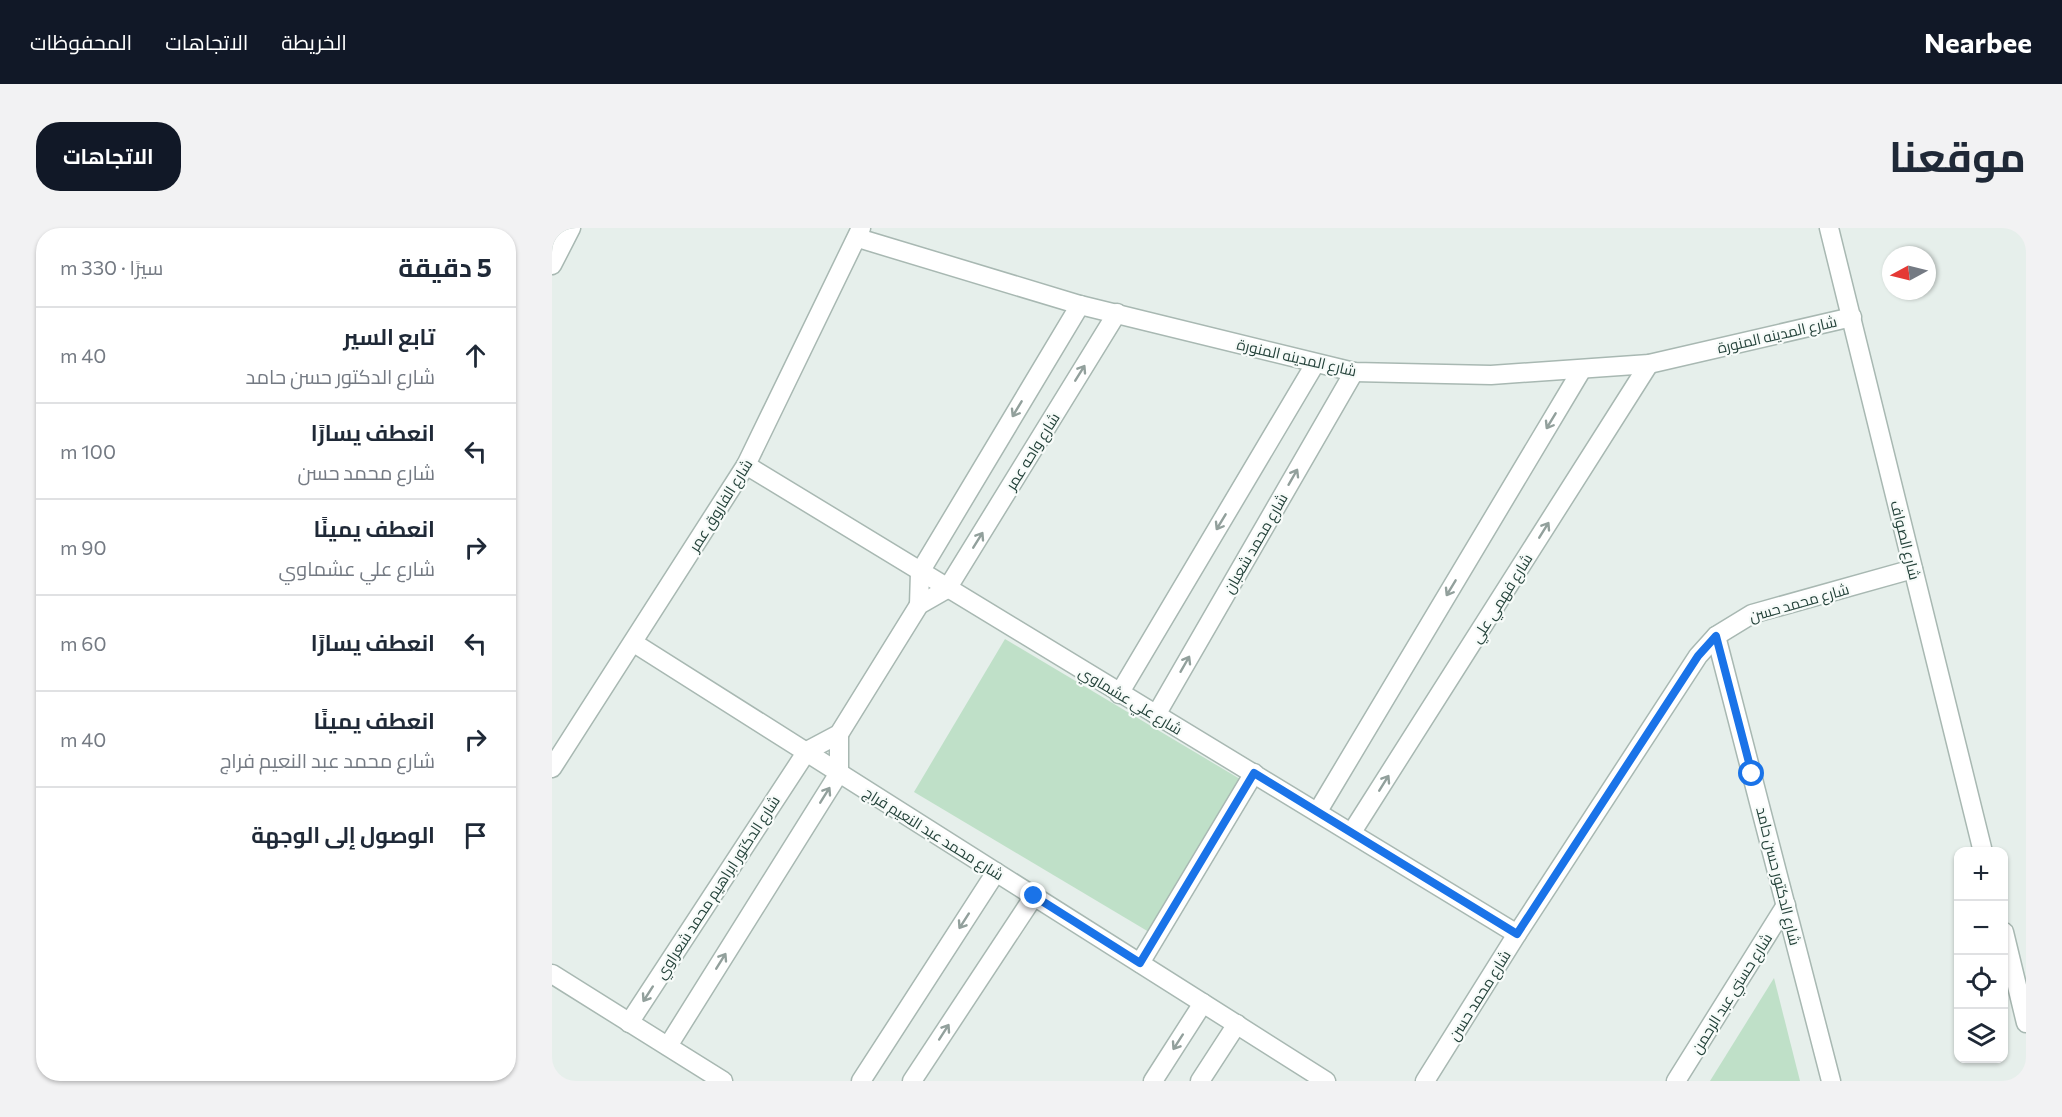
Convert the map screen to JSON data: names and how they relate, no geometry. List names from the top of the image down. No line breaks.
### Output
{"streets":{"street":["شارع المدينه المنورة","شارع واحه عمر","شارع الفاروق عمر","شارع الصواف","شارع محمد شعبان","شارع فهمي علي","شارع محمد حسن","شارع علي عشماوي","شارع محمد عبد النعيم فراج","شارع الدكتور حسن حامد","شارع الدكتور ابراهيم محمد شعراوي","شارع حسني عبد الرحمن"]},"crossings":[["شارع المدينه المنورة","شارع واحه عمر"],["شارع المدينه المنورة","شارع الفاروق عمر"],["شارع المدينه المنورة","شارع الصواف"],["شارع المدينه المنورة","شارع محمد شعبان"],["شارع المدينه المنورة","شارع فهمي علي"],["شارع واحه عمر","شارع علي عشماوي"],["شارع الفاروق عمر","شارع علي عشماوي"],["شارع الفاروق عمر","شارع محمد عبد النعيم فراج"],["شارع الصواف","شارع محمد حسن"],["شارع محمد شعبان","شارع علي عشماوي"],["شارع فهمي علي","شارع علي عشماوي"],["شارع محمد حسن","شارع علي عشماوي"],["شارع محمد حسن","شارع الدكتور حسن حامد"],["شارع محمد عبد النعيم فراج","شارع الدكتور ابراهيم محمد شعراوي"],["شارع الدكتور حسن حامد","شارع حسني عبد الرحمن"]],"north":"left","page":{"header":"Nearbee","nav":["الخريطة","الاتجاهات","المحفوظات"],"title":"موقعنا","buttons":"الاتجاهات","heading":["5 دقيقة","سيرًا · 330 m"],"list":[["تابع السير","شارع الدكتور حسن حامد","40 m"],["انعطف يسارًا","شارع محمد حسن","100 m"],["انعطف يمينًا","شارع علي عشماوي","90 m"],["انعطف يسارًا","60 m"],["انعطف يمينًا","شارع محمد عبد النعيم فراج","40 m"],"الوصول إلى الوجهة"],"map_buttons":["+","−"]}}
